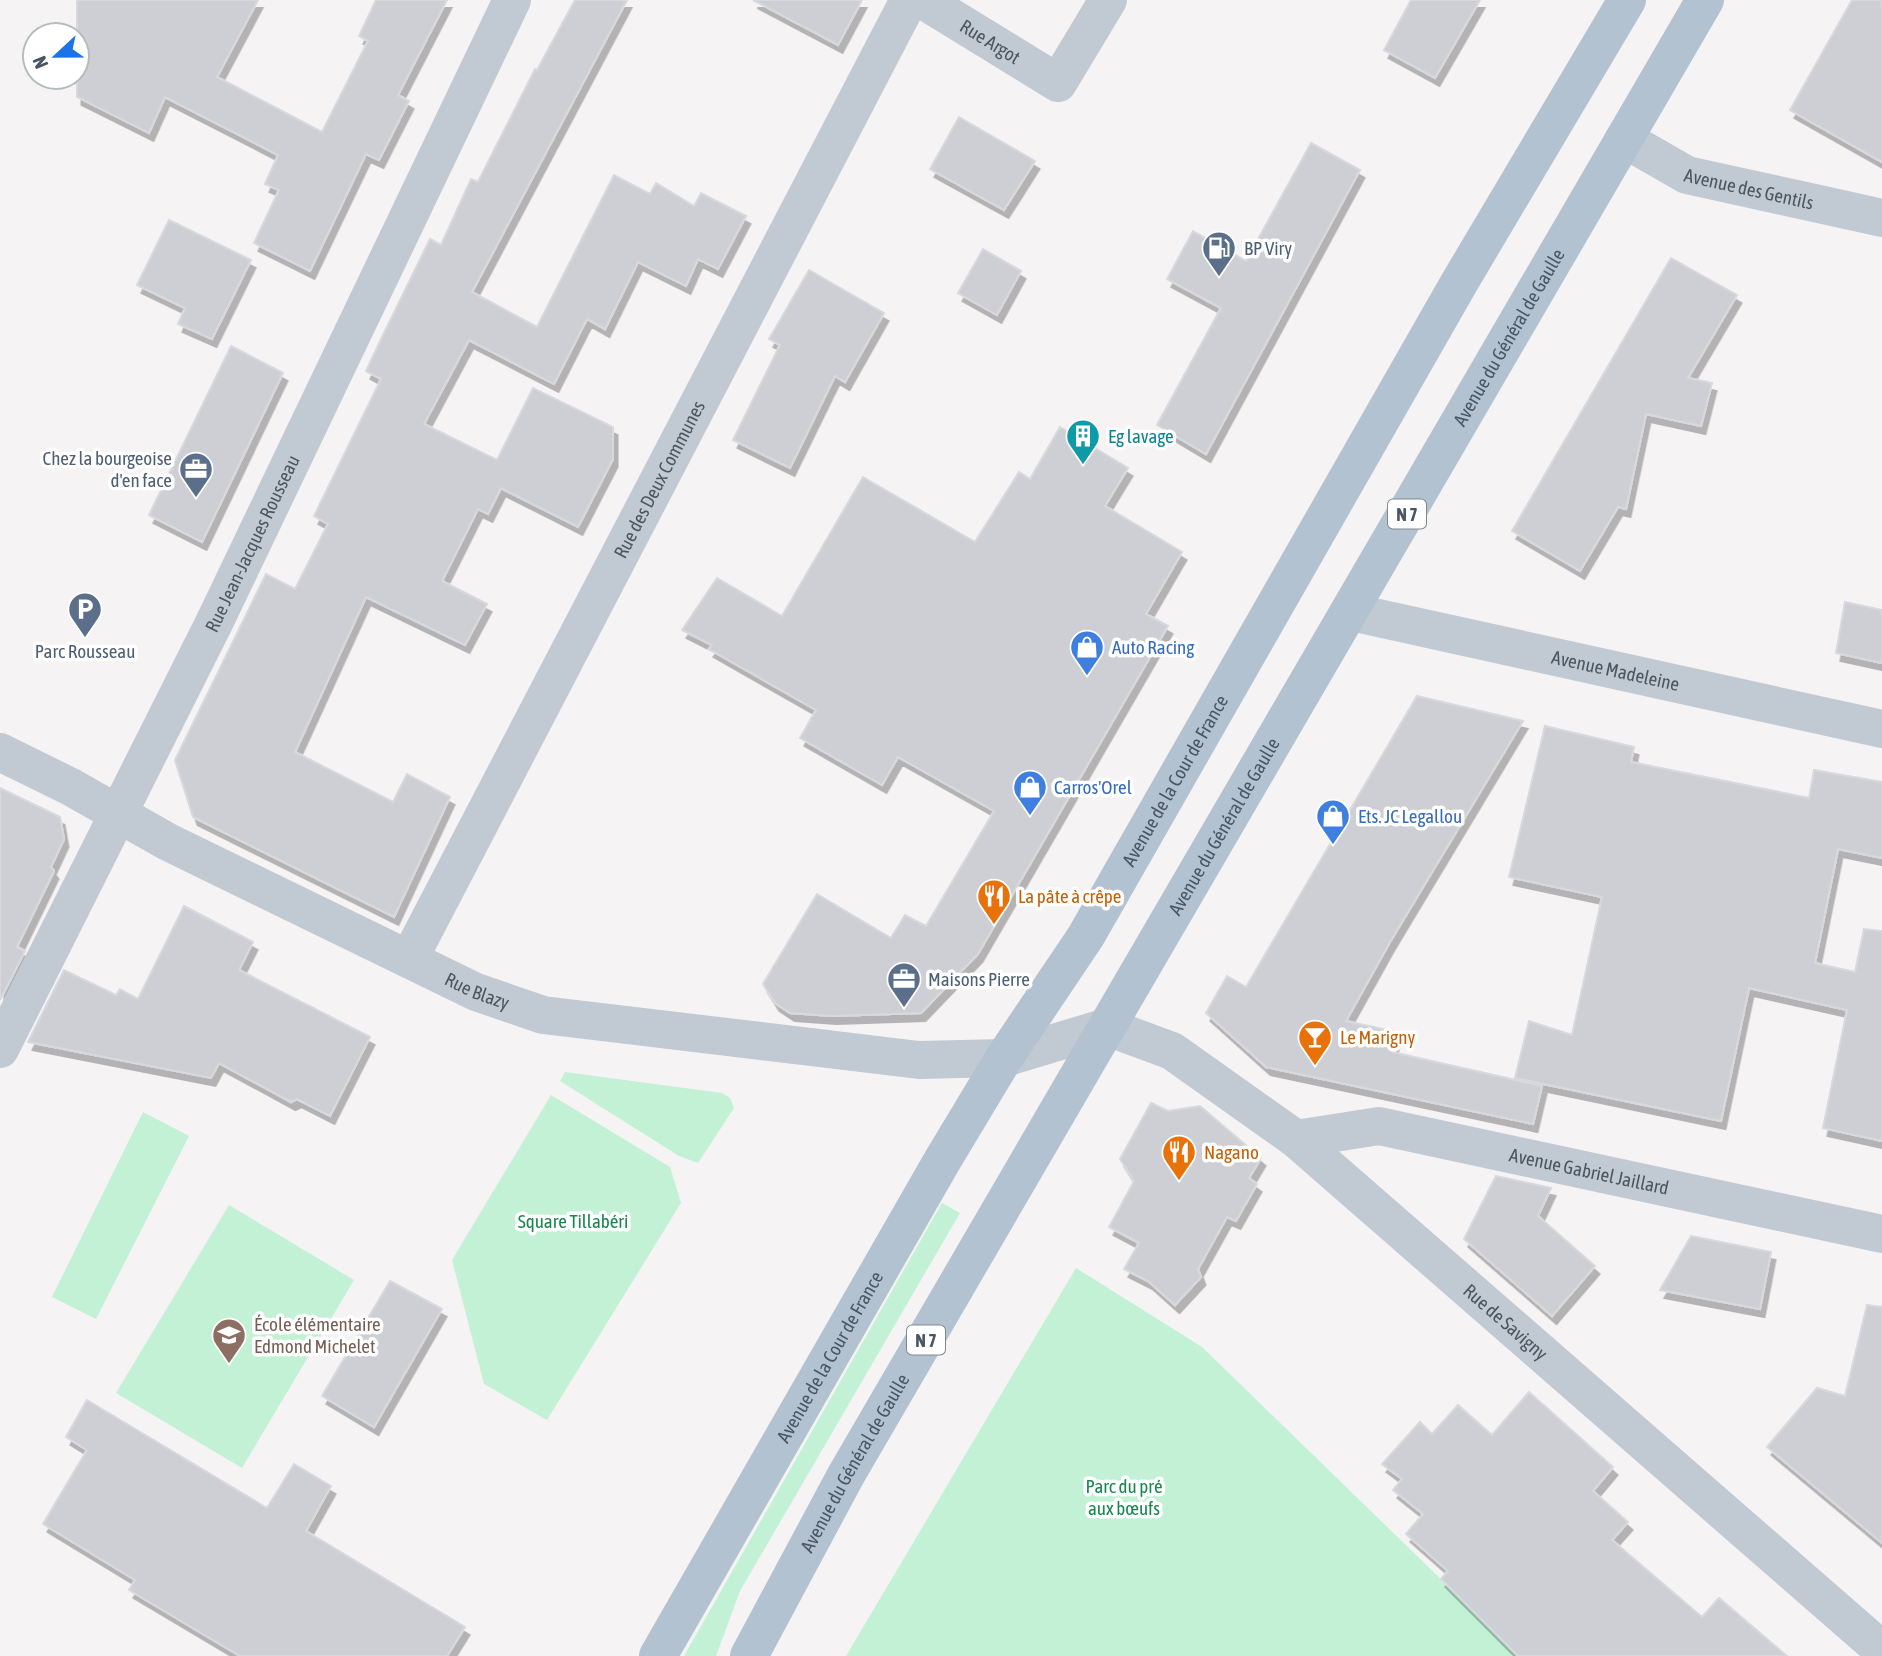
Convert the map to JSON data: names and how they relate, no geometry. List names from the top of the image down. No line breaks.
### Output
{"streets":{"main road":["Avenue du Général de Gaulle","N 7","Avenue de la Cour de France"],"street":["Rue Argot","Avenue des Gentils","Rue des Deux Communes","Rue Jean-Jacques Rousseau","Avenue Madeleine","Rue Blazy","Avenue Gabriel Jaillard","Rue de Savigny"]},"crossings":[["Avenue des Gentils","Avenue du Général de Gaulle"],["Avenue du Général de Gaulle","Avenue Madeleine"],["Avenue du Général de Gaulle","Rue de Savigny"],["Rue des Deux Communes","Rue Blazy"],["Rue Jean-Jacques Rousseau","Rue Blazy"],["Avenue de la Cour de France","Rue Blazy"],["Avenue Gabriel Jaillard","Rue de Savigny"]],"parks":["Square Tillabéri","Parc du pré aux bœufs"],"places":{"fuel station":["BP Viry"],"building":["Eg lavage"],"office":["Chez la bourgeoise d'en face","Maisons Pierre"],"parking":["Parc Rousseau"],"shop":["Auto Racing","Carros'Orel","Ets. JC Legallou"],"restaurant":["La pâte à crêpe","Nagano"],"bar":["Le Marigny"],"school or university":["École élémentaire Edmond Michelet"]},"north":"left"}
